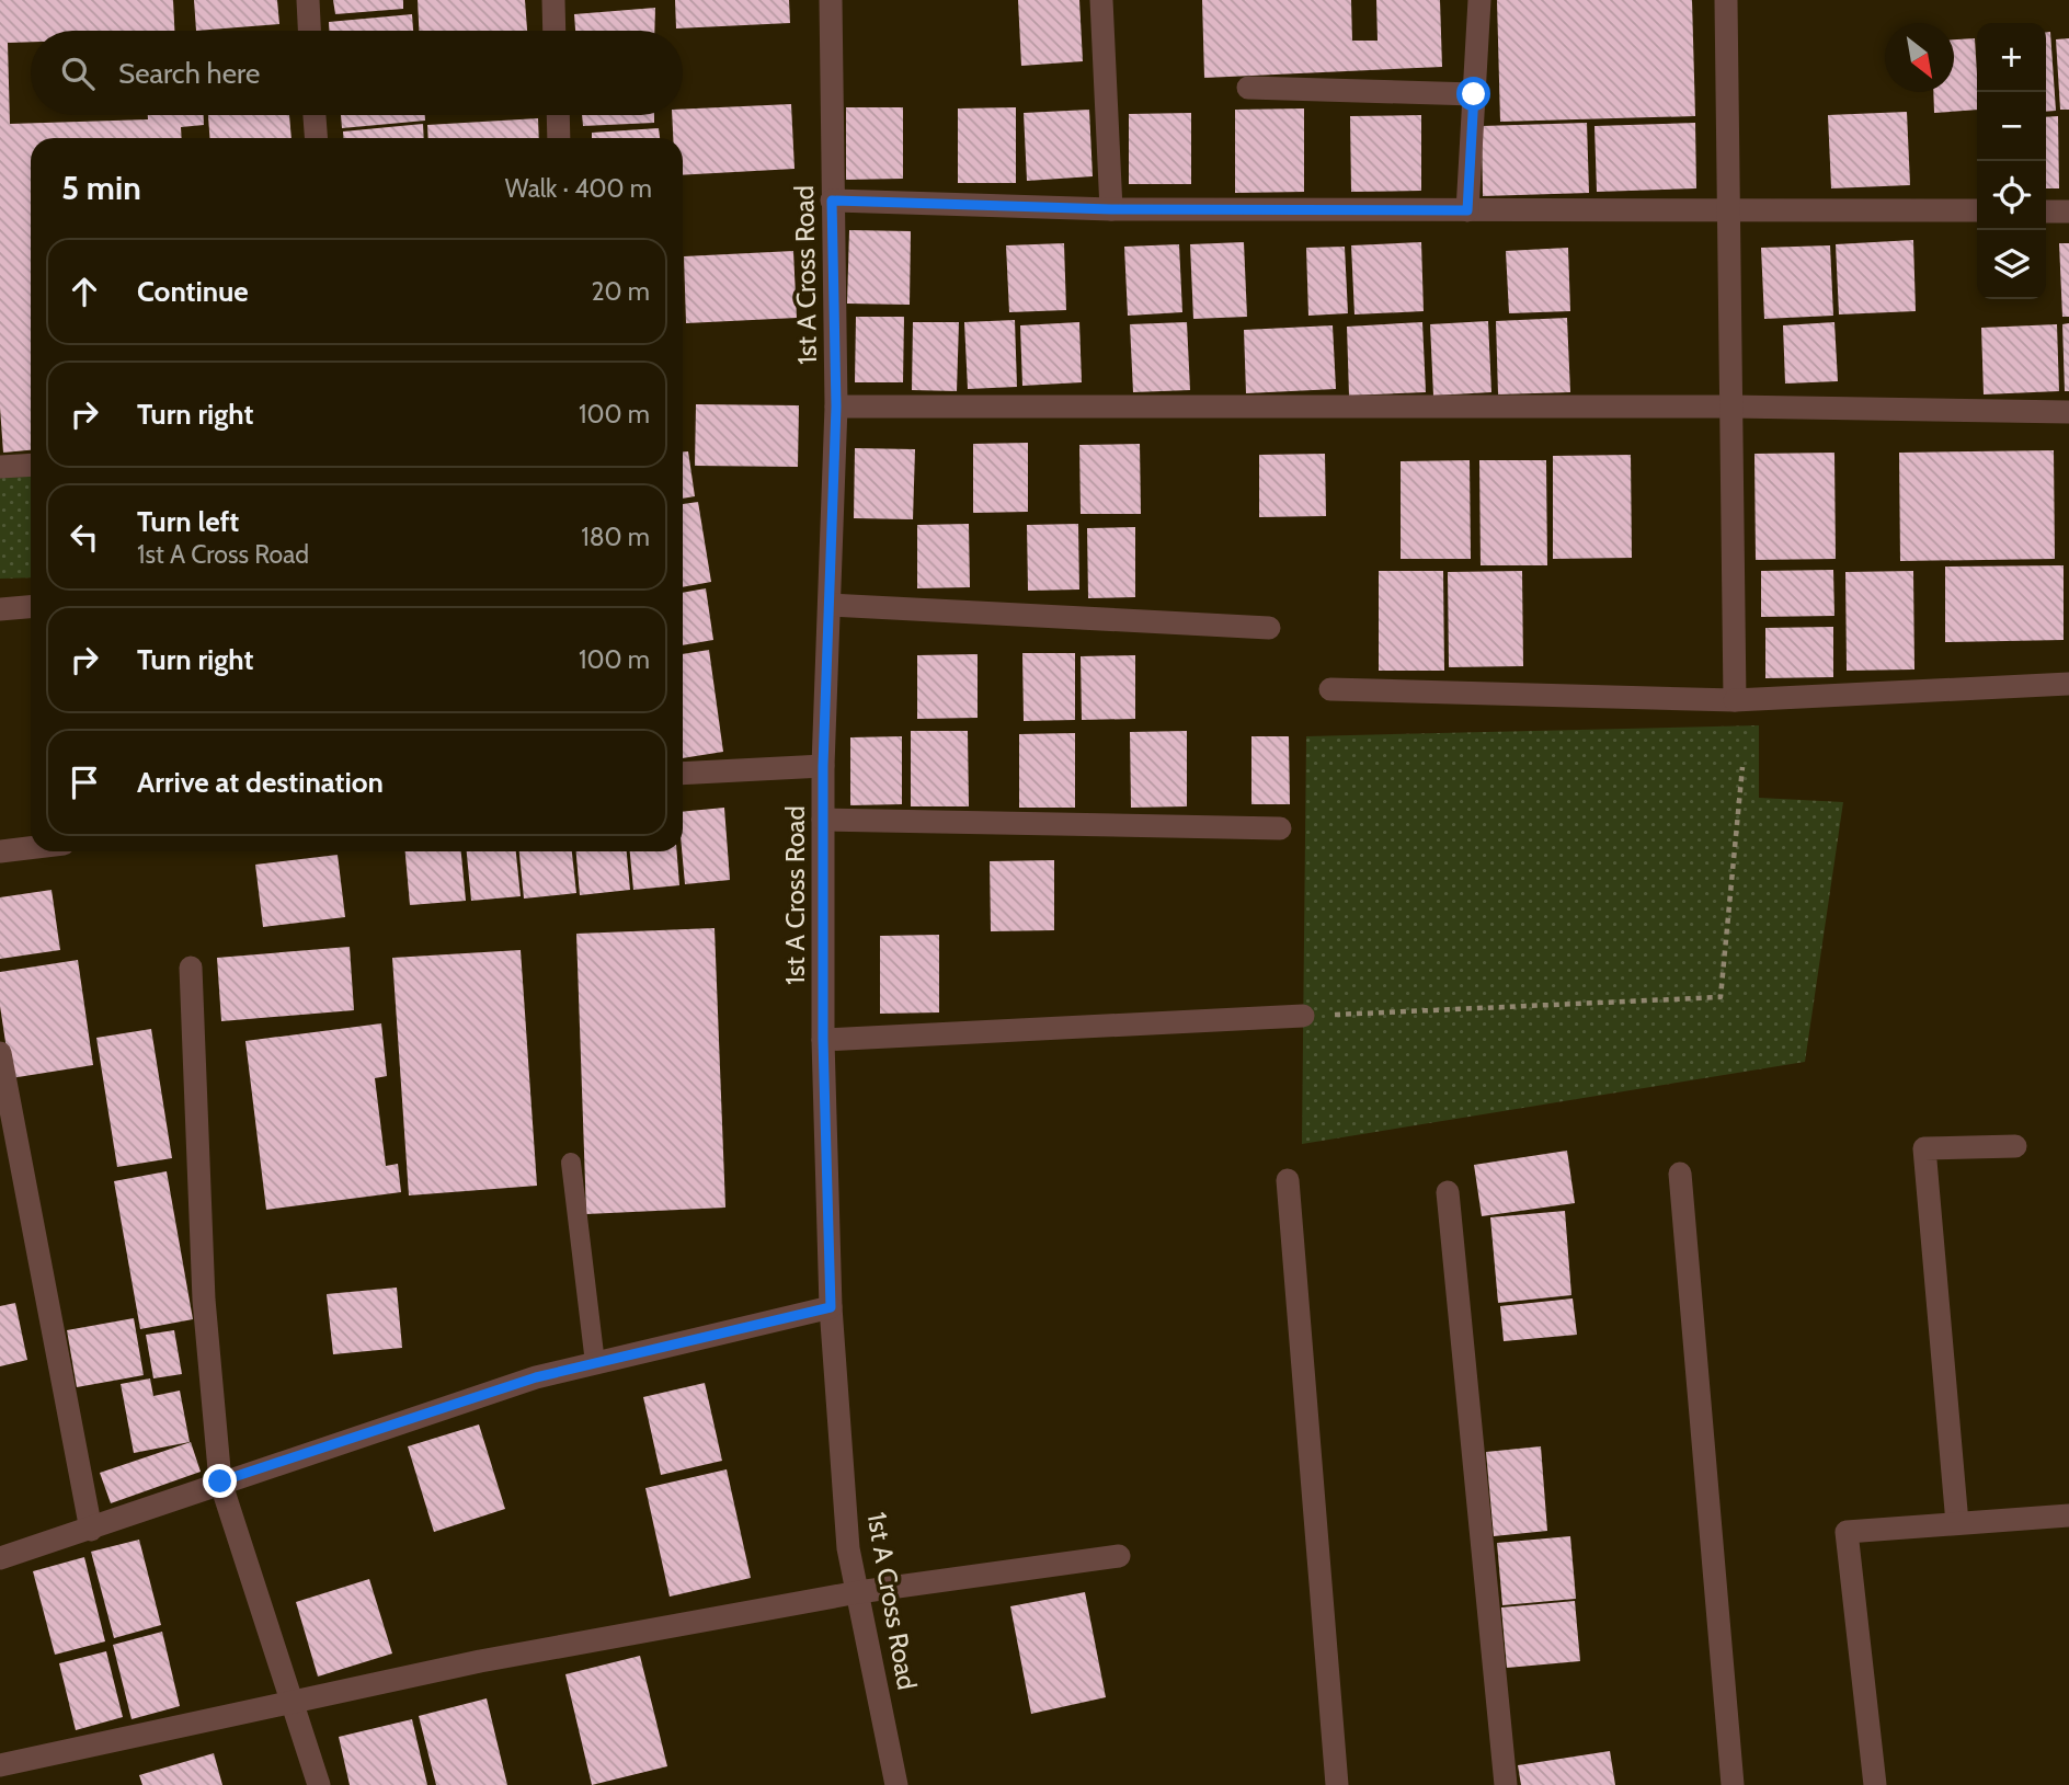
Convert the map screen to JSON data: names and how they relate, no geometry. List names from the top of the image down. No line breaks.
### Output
{"streets":{"street":["1st A Cross Road"]},"north":"bottom right","page":{"map_buttons":["+","−"],"search":"Search here","heading":["5 min","Walk · 400 m"],"list":[["Continue","20 m"],["Turn right","100 m"],["Turn left","1st A Cross Road","180 m"],["Turn right","100 m"],"Arrive at destination"]}}
